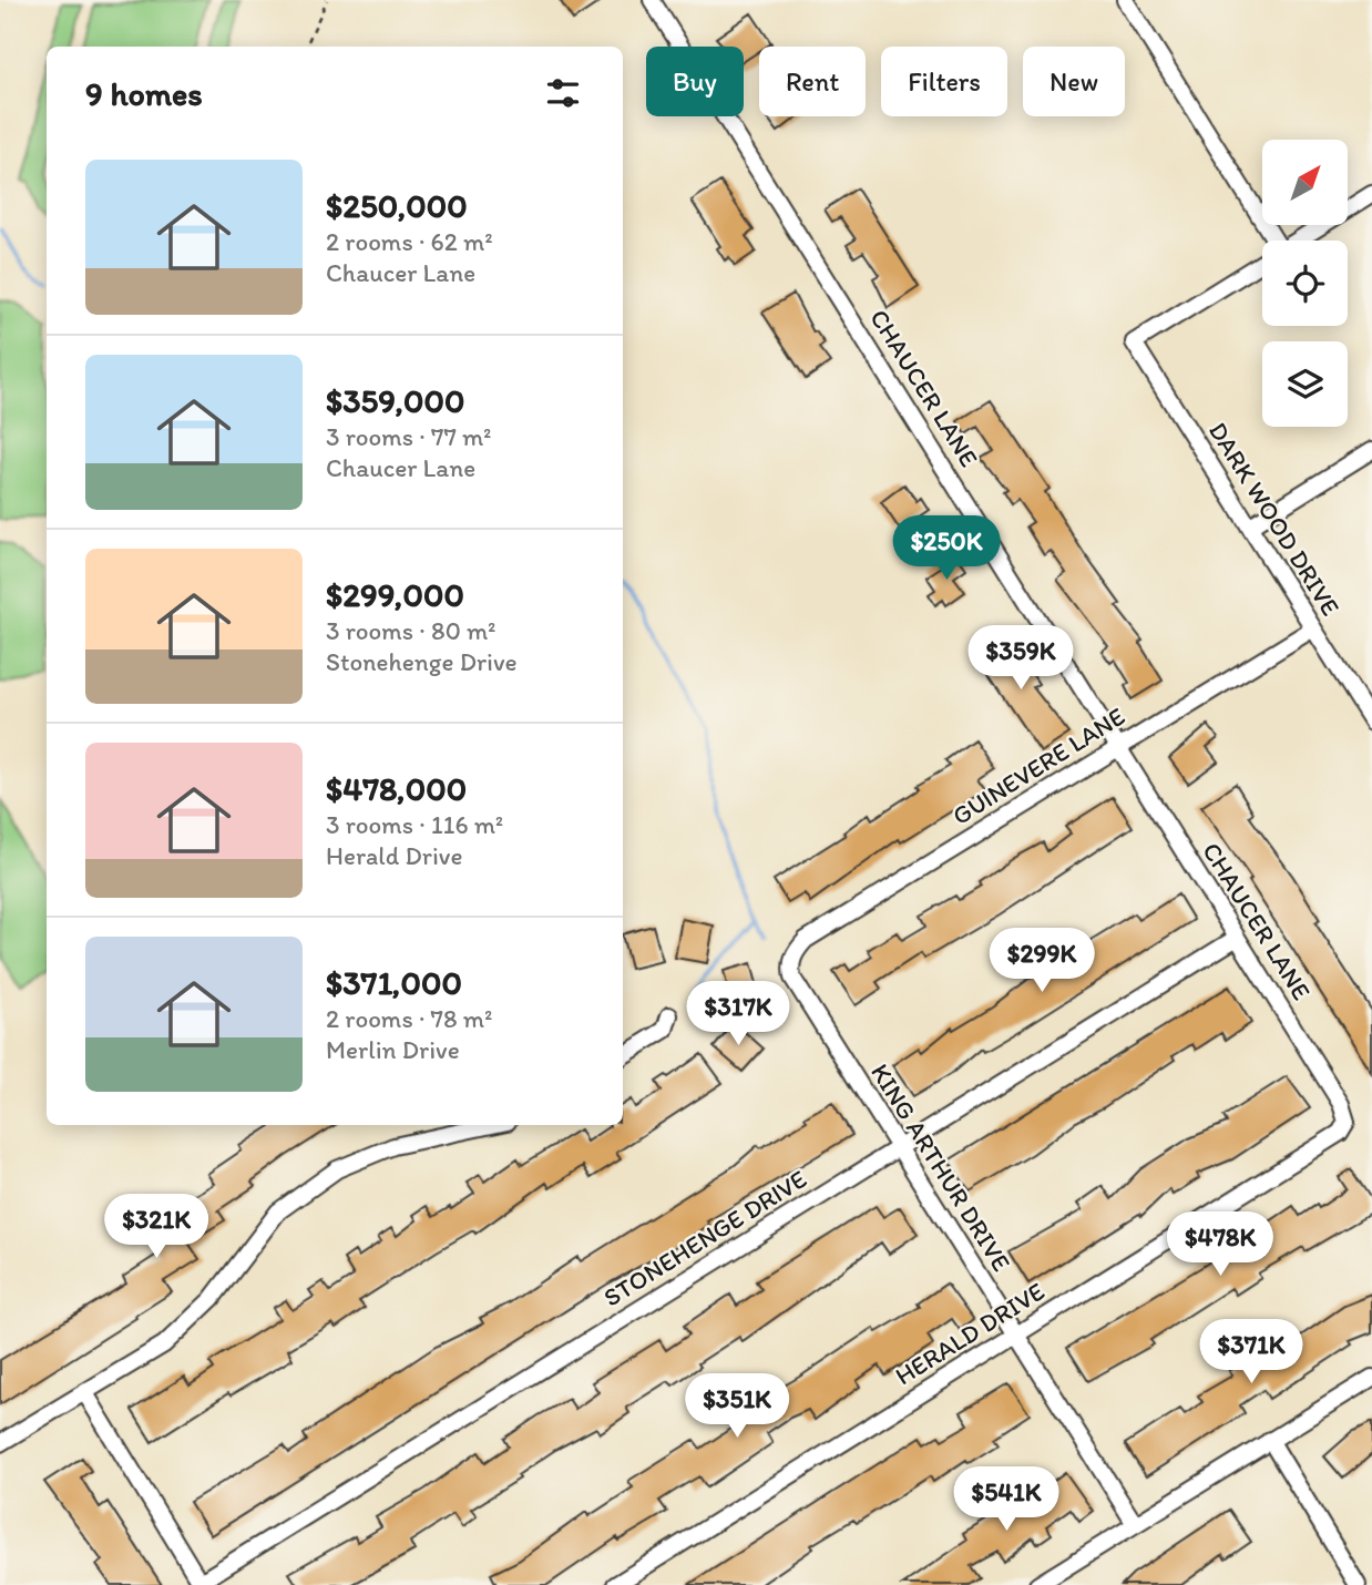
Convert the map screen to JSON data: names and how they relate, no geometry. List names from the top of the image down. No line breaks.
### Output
{"streets":{"street":["CHAUCER LANE","DARK WOOD DRIVE","GUINEVERE LANE","KING ARTHUR DRIVE","STONEHENGE DRIVE","HERALD DRIVE"]},"crossings":[["CHAUCER LANE","GUINEVERE LANE"],["CHAUCER LANE","STONEHENGE DRIVE"],["CHAUCER LANE","HERALD DRIVE"],["DARK WOOD DRIVE","GUINEVERE LANE"],["GUINEVERE LANE","KING ARTHUR DRIVE"],["KING ARTHUR DRIVE","STONEHENGE DRIVE"],["KING ARTHUR DRIVE","HERALD DRIVE"]],"north":"top right","page":{"chip":["Buy","Rent","Filters","New"],"heading":"9 homes","list":[{"name":"$250,000","note":"2 rooms · 62 m² · Chaucer Lane"},{"name":"$359,000","note":"3 rooms · 77 m² · Chaucer Lane"},{"name":"$299,000","note":"3 rooms · 80 m² · Stonehenge Drive"},{"name":"$478,000","note":"3 rooms · 116 m² · Herald Drive"},{"name":"$371,000","note":"2 rooms · 78 m² · Merlin Drive"}],"price":["$250K","$359K","$299K","$317K","$321K","$478K","$371K","$351K","$541K"]}}
